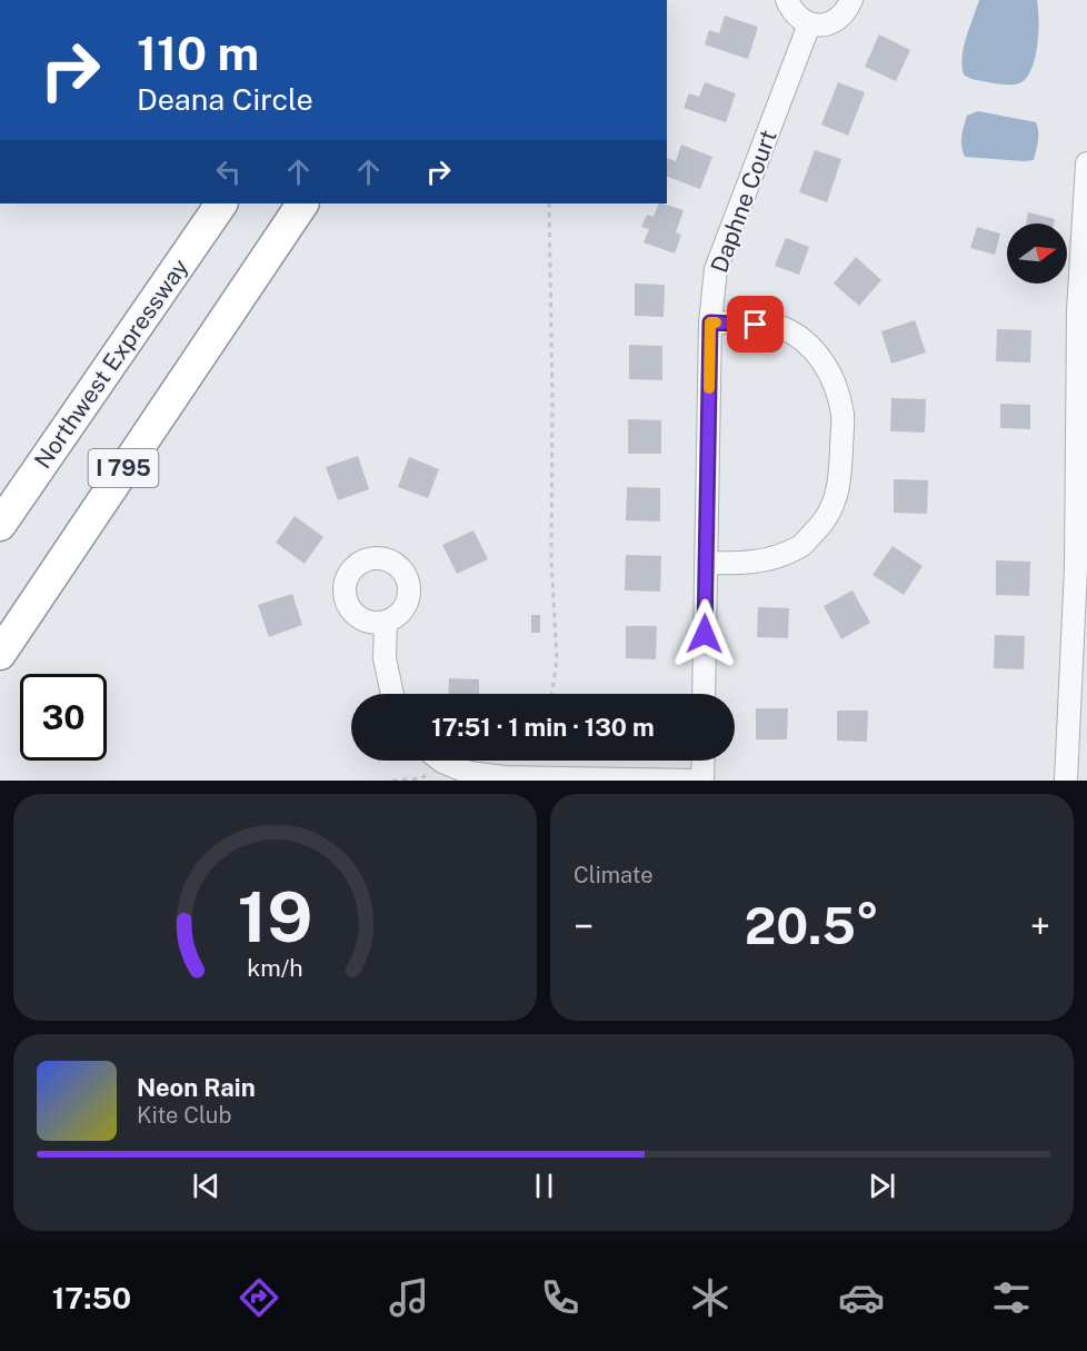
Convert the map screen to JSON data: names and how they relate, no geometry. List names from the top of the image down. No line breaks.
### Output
{"streets":{"highway":["Northwest Expressway","I 795"],"street":["Daphne Court"]},"north":"right","page":{"turn":["110 m","Deana Circle"],"limit":"30","trip":"17:51 · 1 min · 130 m","tile":"Climate","heat":["−","20.5°","+"],"song":["Neon Rain","Kite Club"],"tabs":"17:50","gauge":["19","km/h"]}}
